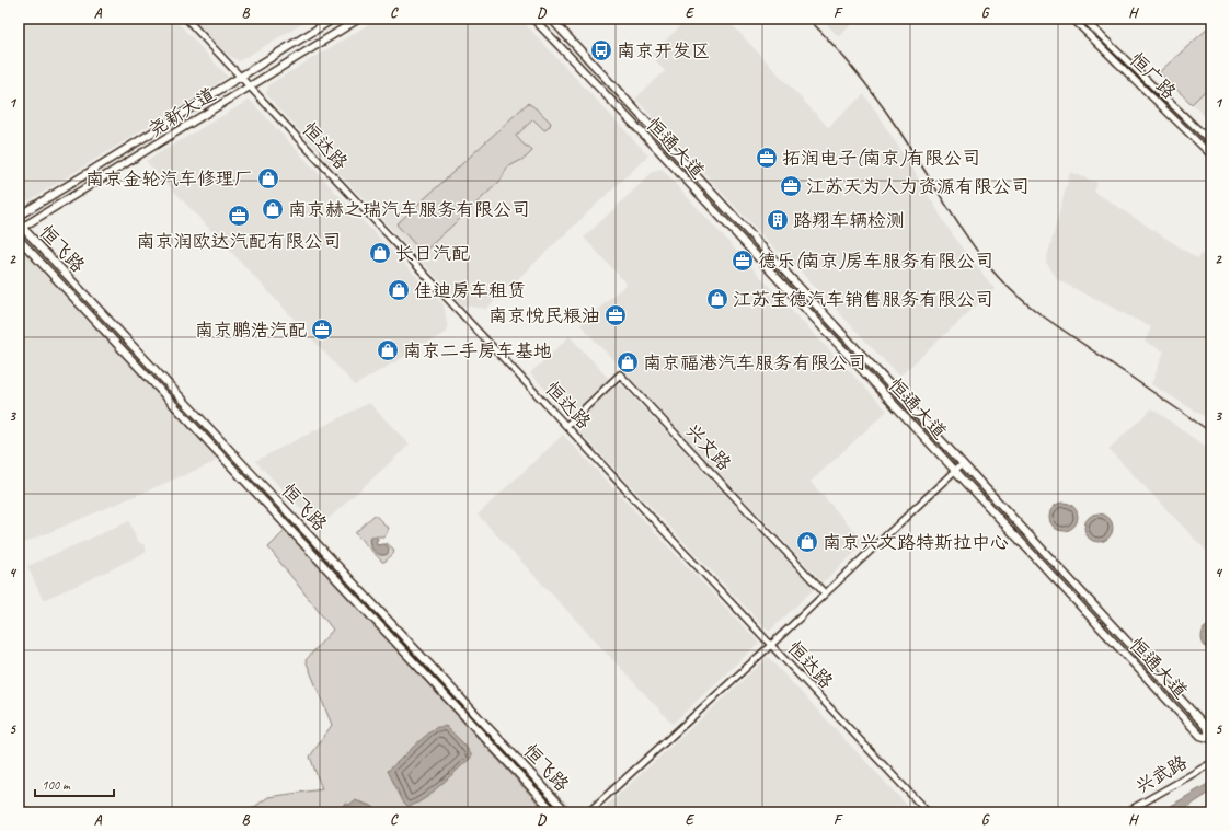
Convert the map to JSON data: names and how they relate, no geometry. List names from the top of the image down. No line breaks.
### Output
{"streets":{"main road":["尧新大道","恒通大道","恒飞路"],"street":["恒广路","恒达路","兴文路","兴武路"]},"crossings":[["尧新大道","恒达路"],["尧新大道","恒飞路"],["恒达路","兴文路"]],"places":{"bus stop":["南京开发区"],"office":["拓润电子(南京)有限公司","江苏天为人力资源有限公司","南京润欧达汽配有限公司","德乐(南京)房车服务有限公司","南京悦民粮油","南京鹏浩汽配"],"shop":["南京金轮汽车修理厂","南京赫之瑞汽车服务有限公司","长日汽配","佳迪房车租赁","江苏宝德汽车销售服务有限公司","南京二手房车基地","南京福港汽车服务有限公司","南京兴文路特斯拉中心"],"building":["路翔车辆检测"]},"scale_bar":"100 m","grid":{"columns":["A","B","C","D","E","F","G","H"],"rows":["1","2","3","4","5"]}}
